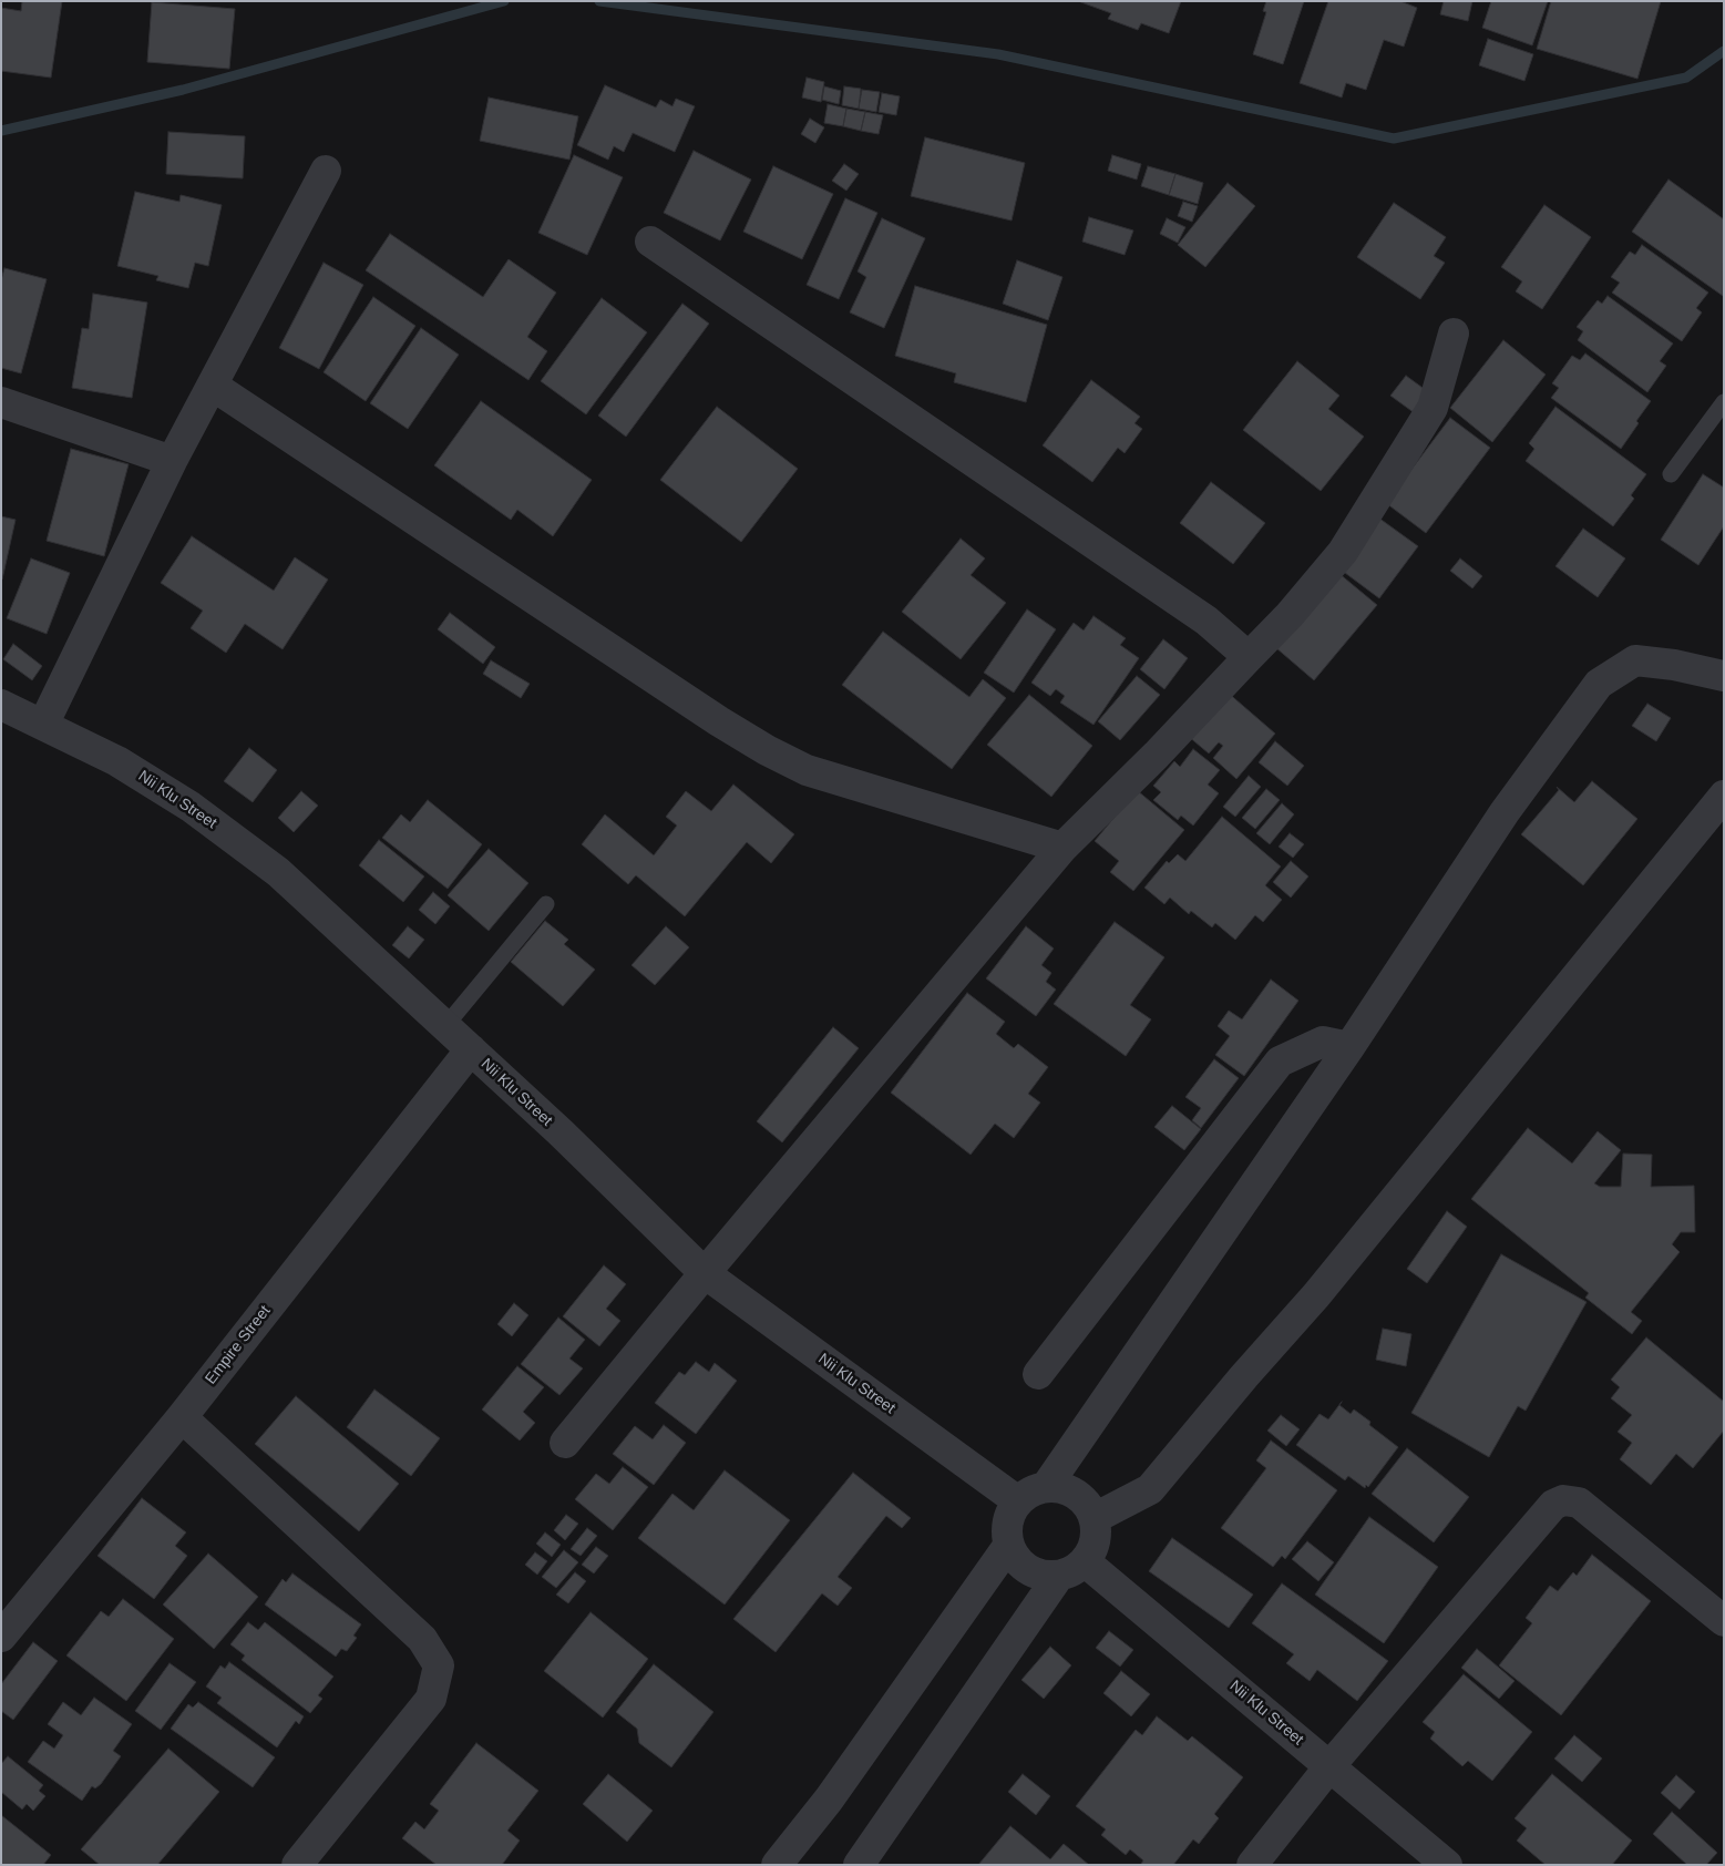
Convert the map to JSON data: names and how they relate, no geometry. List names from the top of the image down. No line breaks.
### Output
{"streets":{"street":["Nii Klu Street","Empire Street"]},"crossings":[["Nii Klu Street","Empire Street"]]}
